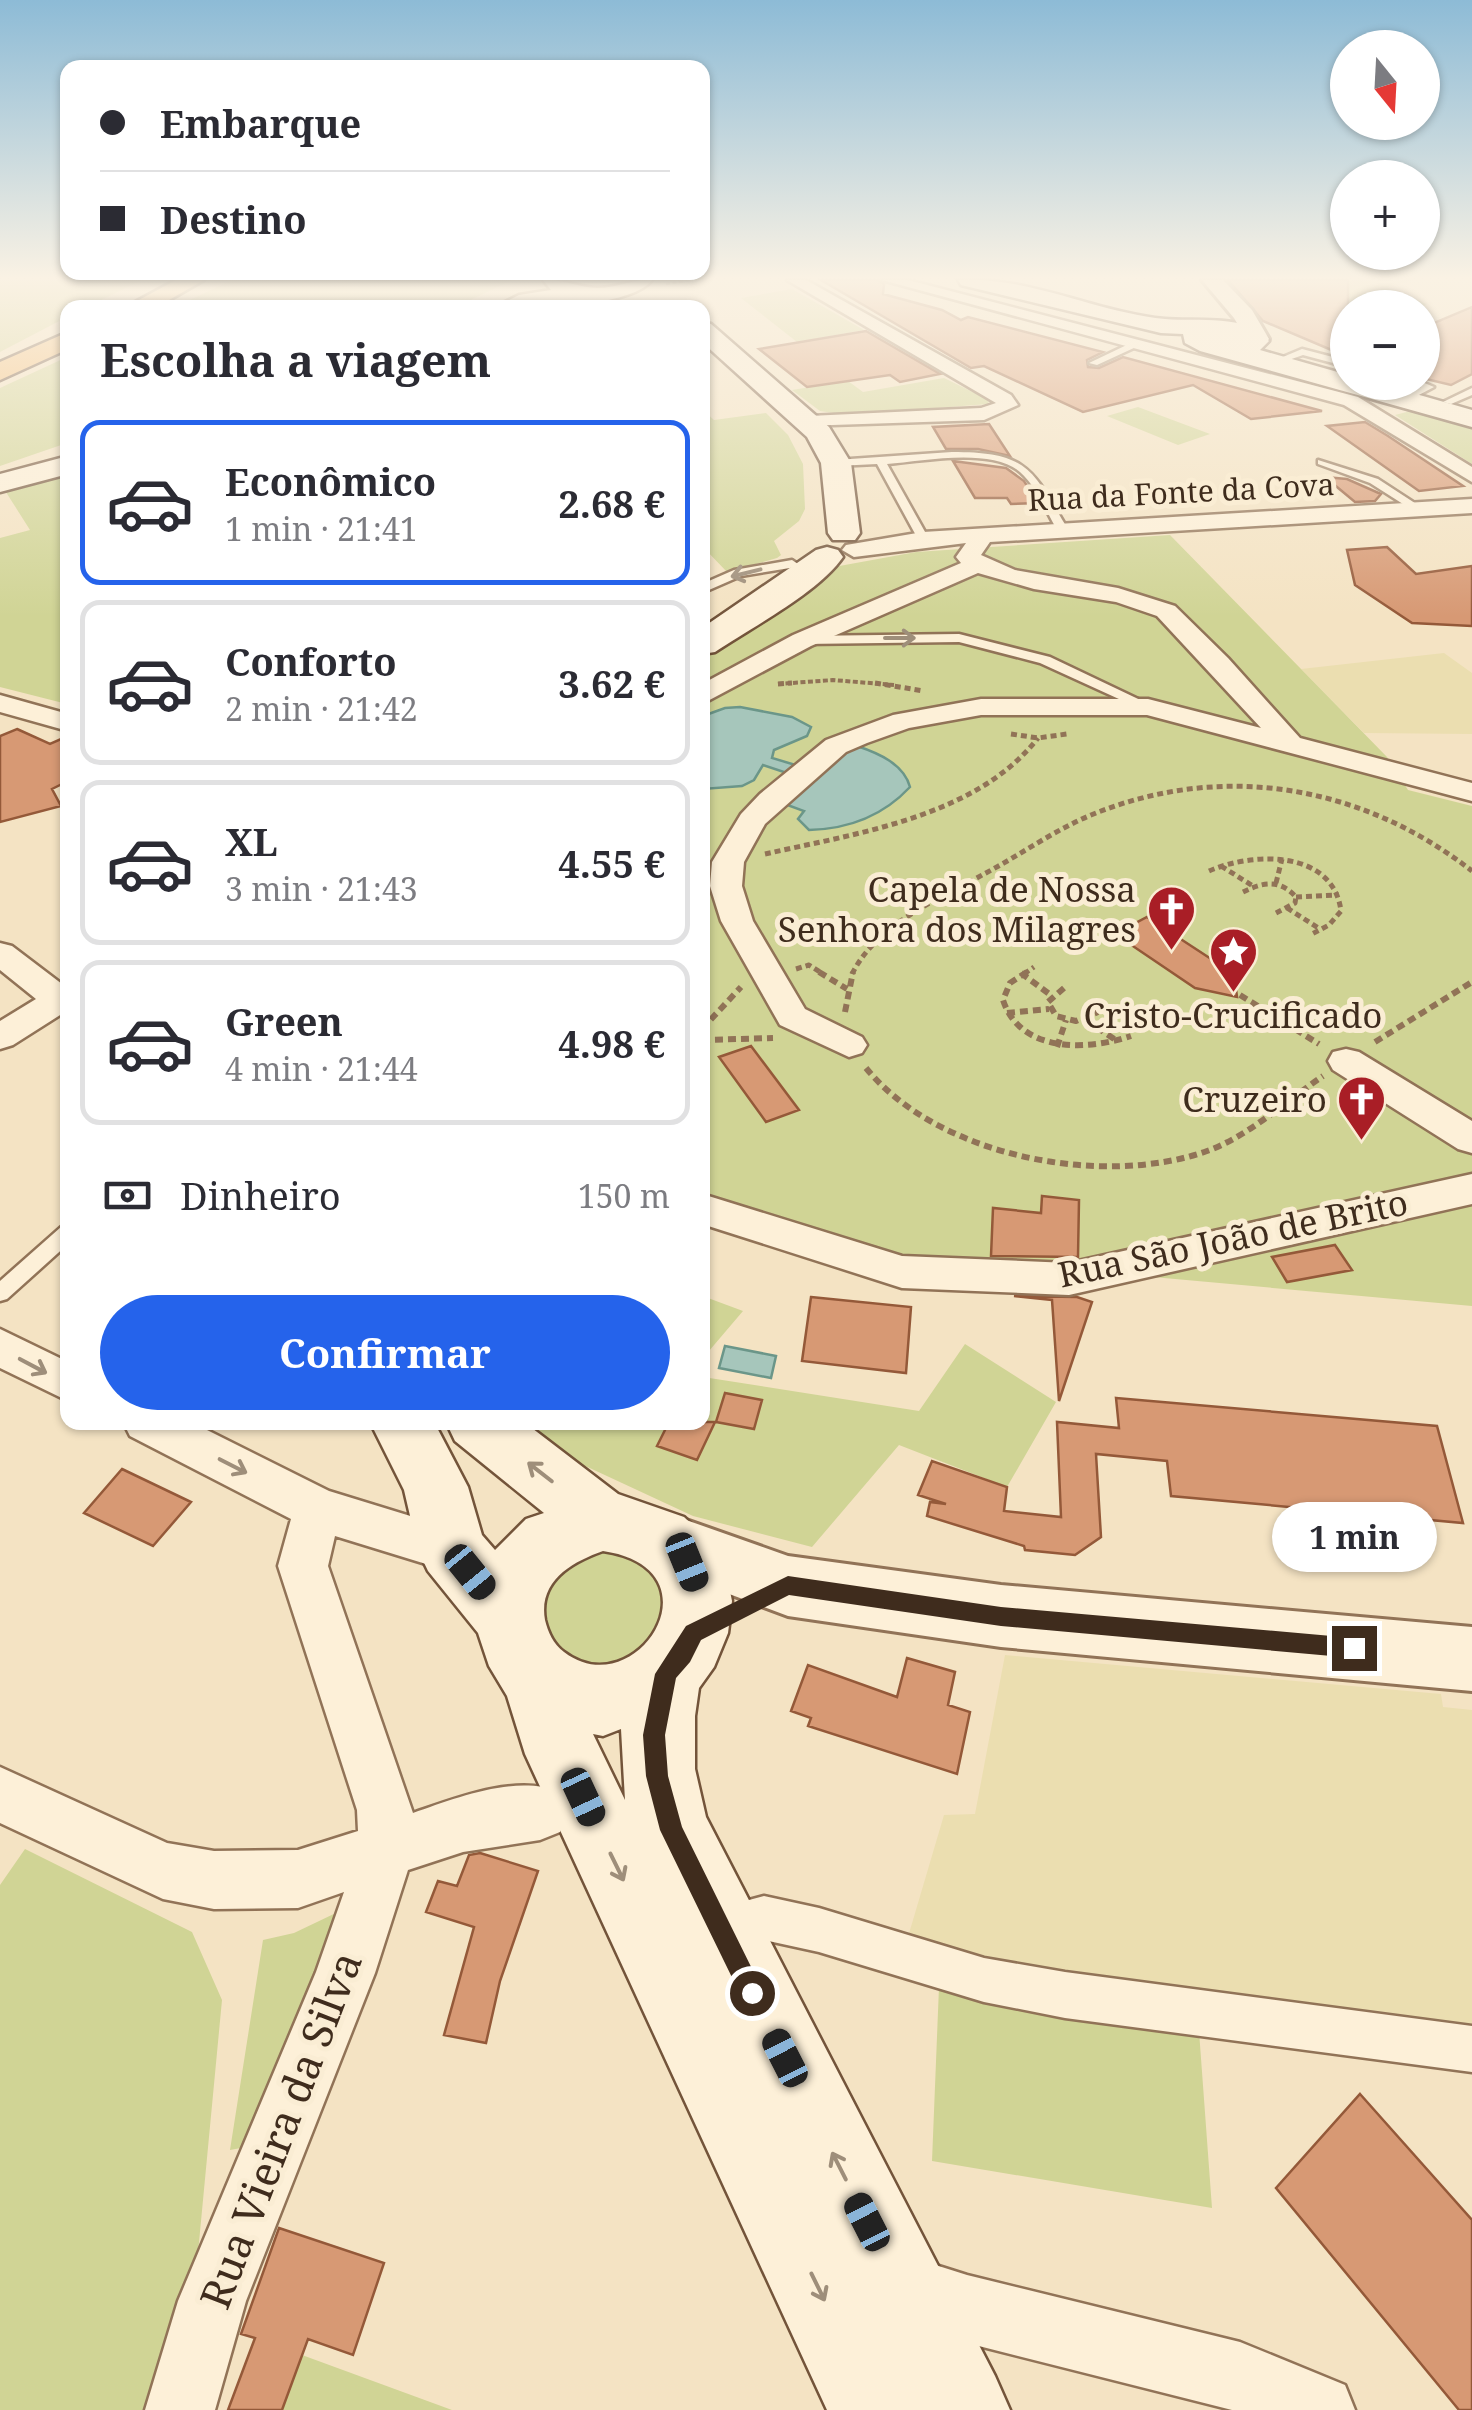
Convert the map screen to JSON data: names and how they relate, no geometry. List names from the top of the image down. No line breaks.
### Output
{"streets":{"street":["Rua da Fonte da Cova","Rua São João de Brito","Rua Vieira da Silva"]},"places":{"church":["Capela de Nossa Senhora dos Milagres","Cruzeiro"],"place":["Cristo-Crucificado"]},"north":"bottom","page":{"map_buttons":["+","−"],"banner":["Embarque","Destino"],"heading":"Escolha a viagem","list":[{"name":"Econômico","note":"1 min · 21:41","value":"2.68 €"},{"name":"Conforto","note":"2 min · 21:42","value":"3.62 €"},{"name":"XL","note":"3 min · 21:43","value":"4.55 €"},{"name":"Green","note":"4 min · 21:44","value":"4.98 €"}],"pay":["Dinheiro","150 m"],"buttons":"Confirmar","bubble":"1 min"}}
